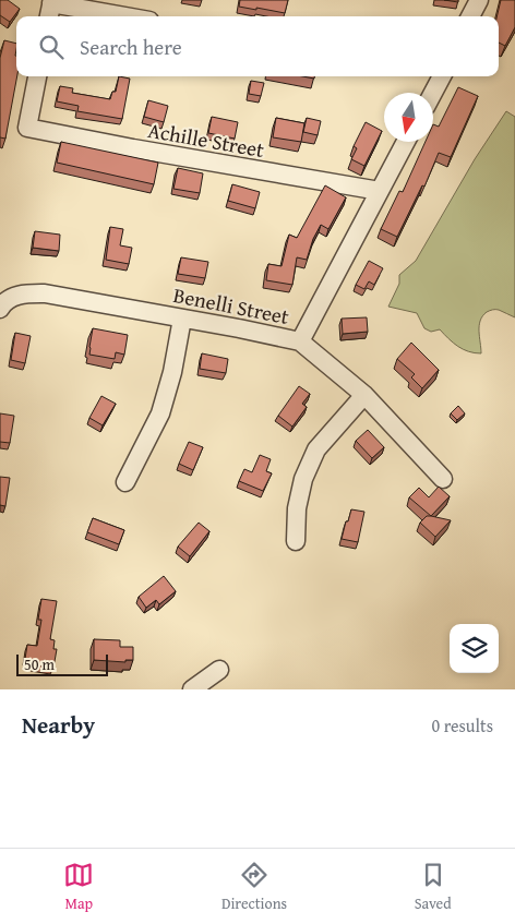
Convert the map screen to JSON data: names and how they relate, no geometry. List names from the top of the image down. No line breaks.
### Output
{"streets":{"street":["Achille Street","Benelli Street"]},"scale_bar":"50 m","north":"bottom","page":{"search":"Search here","scale":"50 m","heading":["Nearby","0 results"],"nav":["Map","Directions","Saved"]}}
